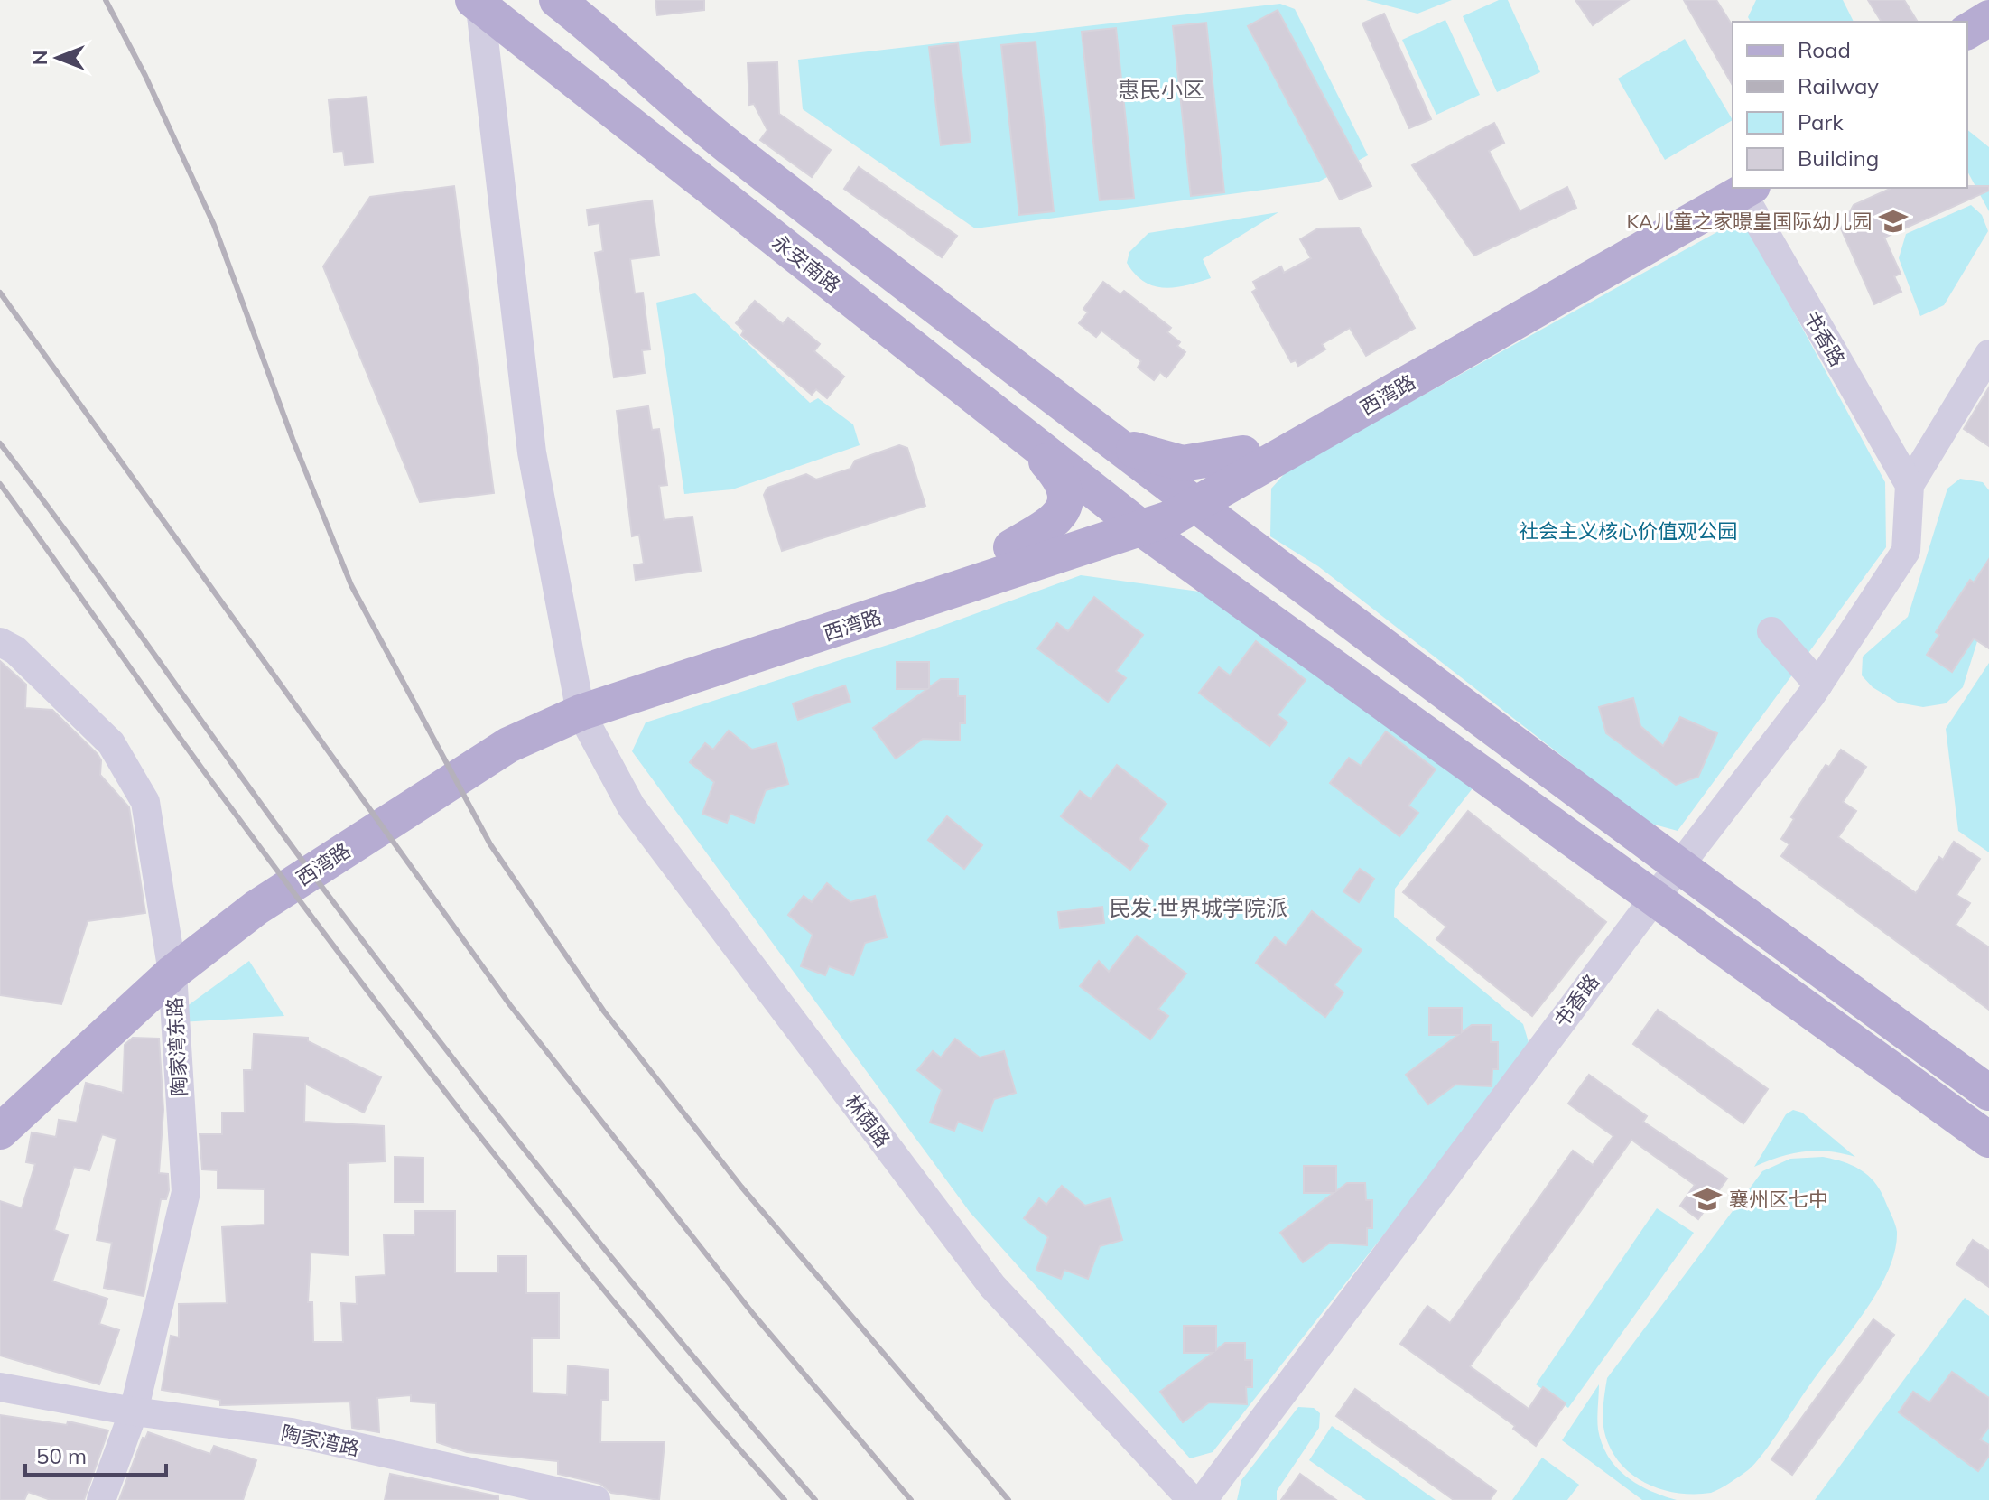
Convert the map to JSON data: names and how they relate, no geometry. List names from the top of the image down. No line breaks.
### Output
{"streets":{"main road":["永安南路","西湾路"],"street":["书香路","陶家湾东路","林荫路","陶家湾路"]},"crossings":[["永安南路","书香路"],["永安南路","西湾路"],["永安南路","林荫路"],["西湾路","陶家湾东路"],["西湾路","林荫路"],["陶家湾东路","陶家湾路"]],"districts":["惠民小区","民发·世界城学院派"],"parks":["社会主义核心价值观公园"],"places":{"school or university":["KA儿童之家暻皇国际幼儿园","襄州区七中"]},"legend":["Road","Railway","Park","Building"],"scale_bar":"50 m","north":"left"}
